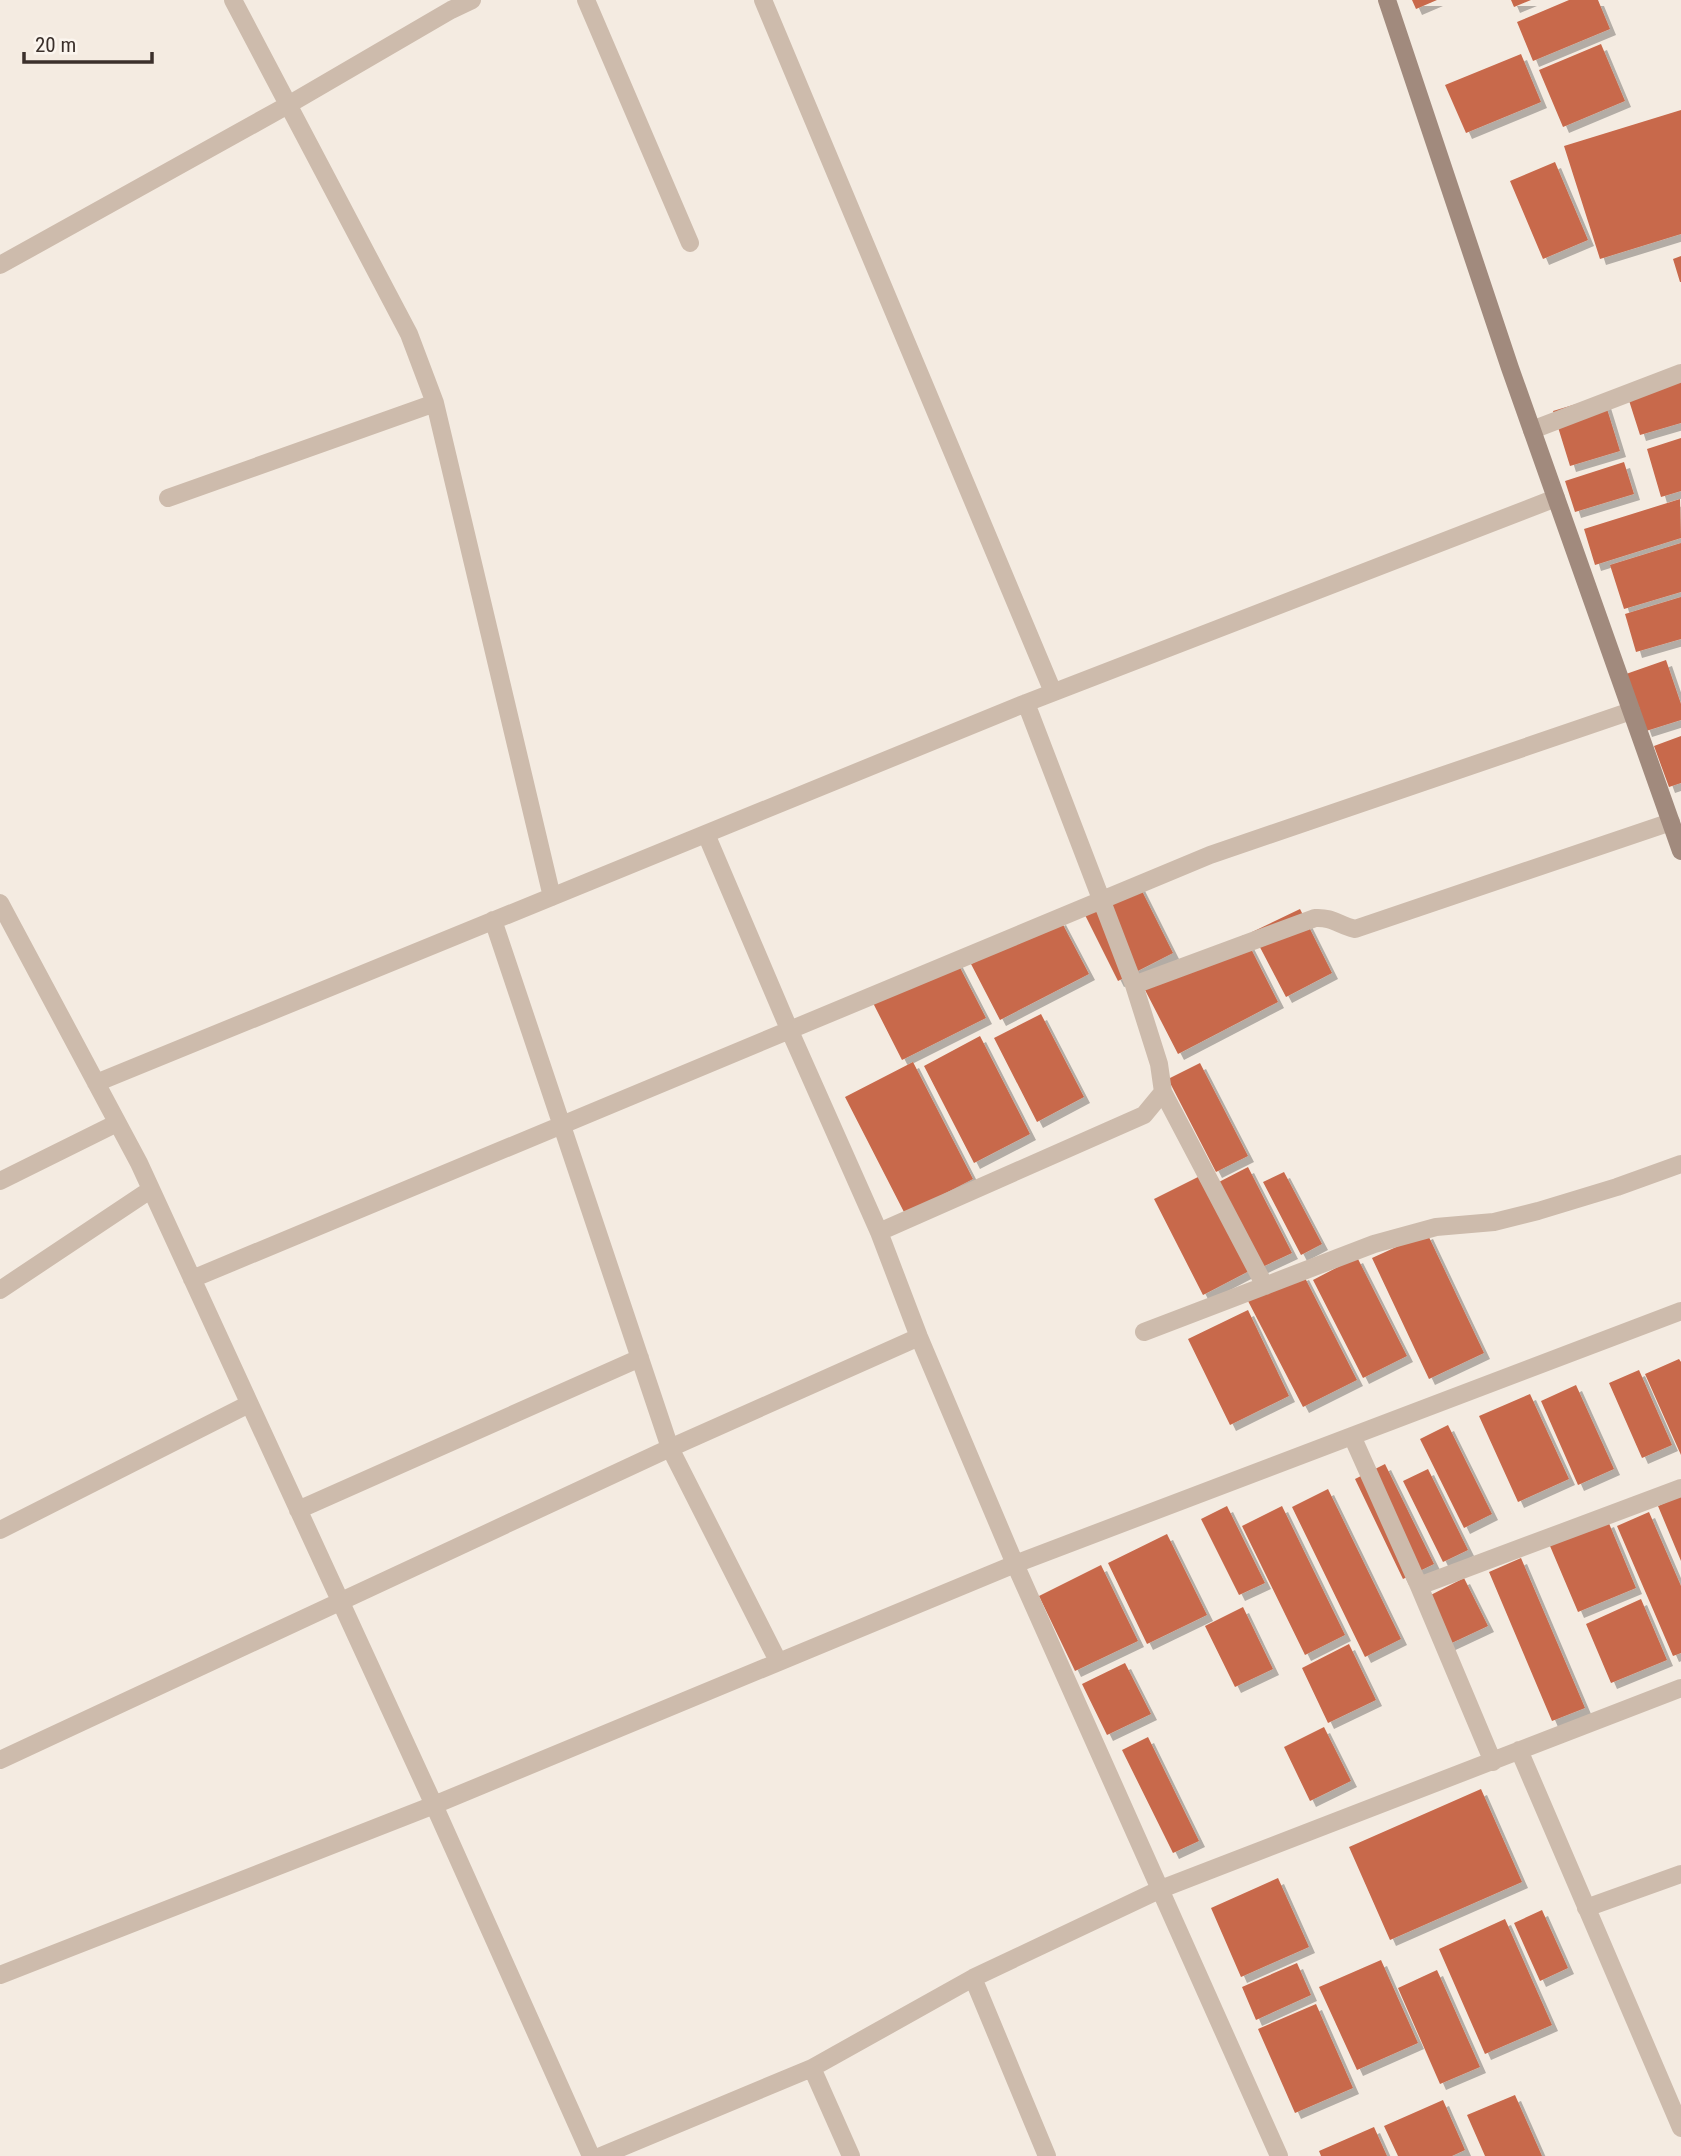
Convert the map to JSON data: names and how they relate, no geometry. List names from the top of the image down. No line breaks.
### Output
{"scale_bar":"20 m"}
